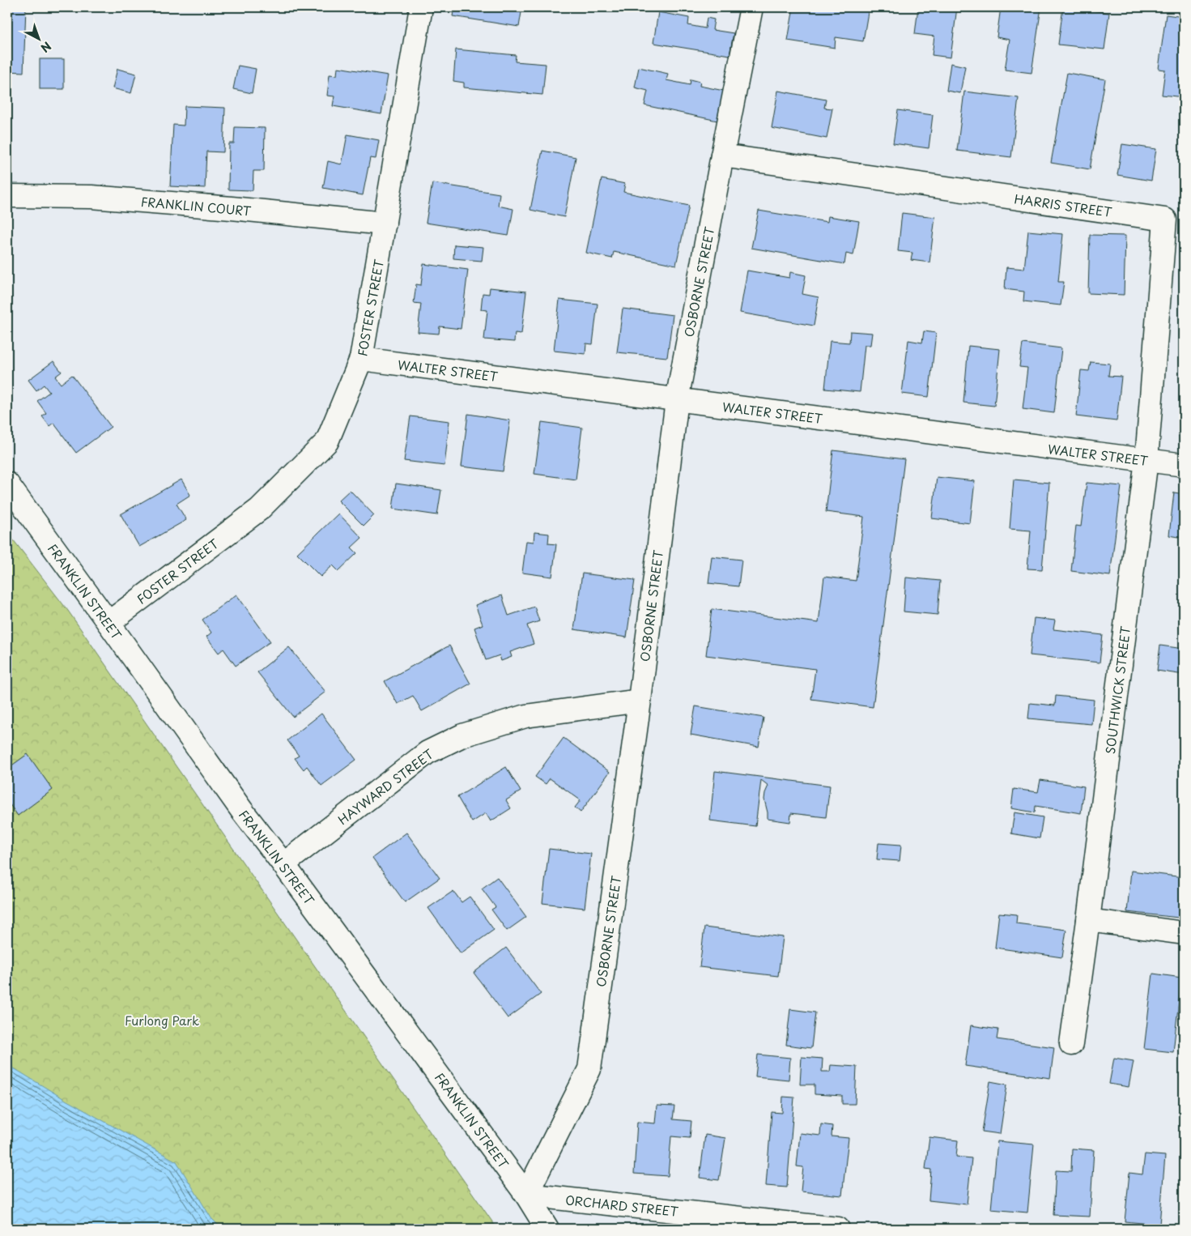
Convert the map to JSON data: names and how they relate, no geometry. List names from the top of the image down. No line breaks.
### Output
{"streets":{"street":["HARRIS STREET","FRANKLIN COURT","OSBORNE STREET","FOSTER STREET","WALTER STREET","FRANKLIN STREET","SOUTHWICK STREET","HAYWARD STREET","ORCHARD STREET"]},"crossings":[["HARRIS STREET","OSBORNE STREET"],["HARRIS STREET","WALTER STREET"],["HARRIS STREET","SOUTHWICK STREET"],["FRANKLIN COURT","FOSTER STREET"],["OSBORNE STREET","WALTER STREET"],["OSBORNE STREET","FRANKLIN STREET"],["OSBORNE STREET","HAYWARD STREET"],["OSBORNE STREET","ORCHARD STREET"],["FOSTER STREET","WALTER STREET"],["FOSTER STREET","FRANKLIN STREET"],["WALTER STREET","SOUTHWICK STREET"],["FRANKLIN STREET","HAYWARD STREET"],["FRANKLIN STREET","ORCHARD STREET"]],"parks":["Furlong Park"],"north":"bottom right"}
